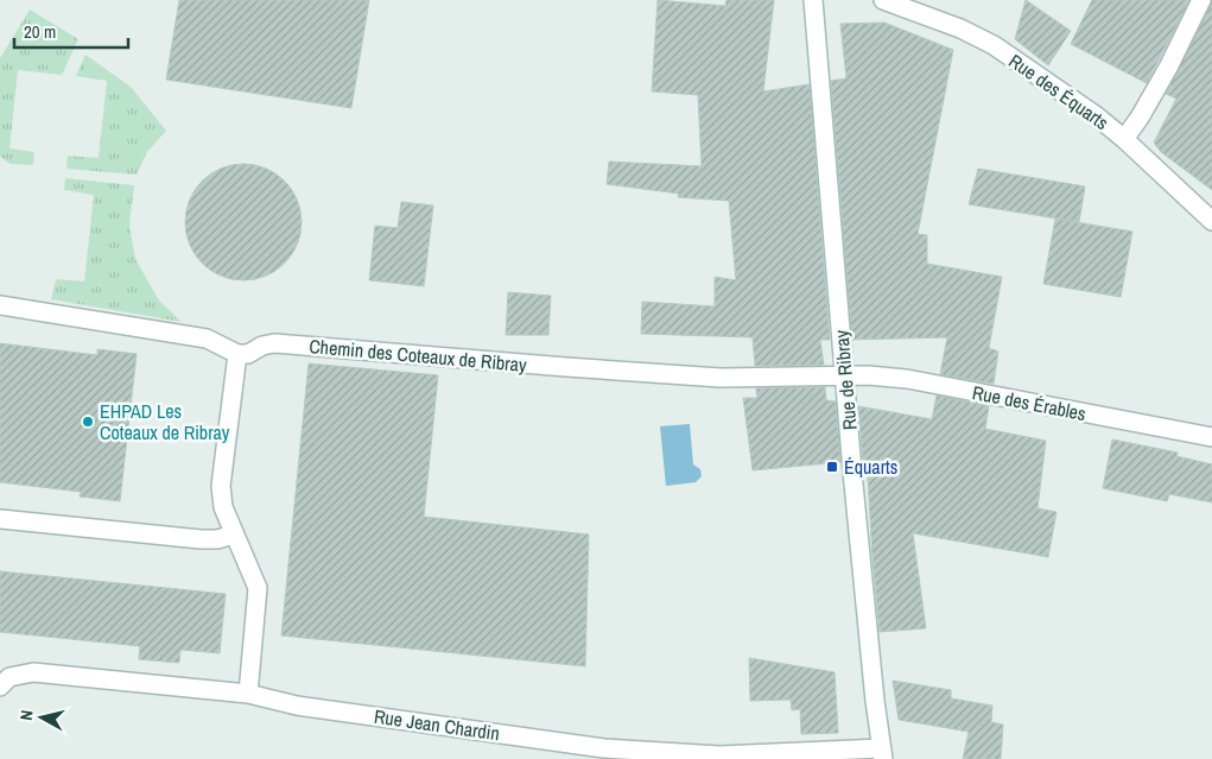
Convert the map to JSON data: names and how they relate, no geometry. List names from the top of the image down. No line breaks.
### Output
{"streets":{"street":["Rue des Équarts","Chemin des Coteaux de Ribray","Rue de Ribray","Rue des Érables","Rue Jean Chardin"]},"crossings":[["Chemin des Coteaux de Ribray","Rue de Ribray"],["Chemin des Coteaux de Ribray","Rue des Érables"],["Rue de Ribray","Rue des Érables"],["Rue de Ribray","Rue Jean Chardin"]],"places":{"other":["EHPAD Les Coteaux de Ribray"],"transit":["Équarts"]},"scale_bar":"20 m","north":"left"}
